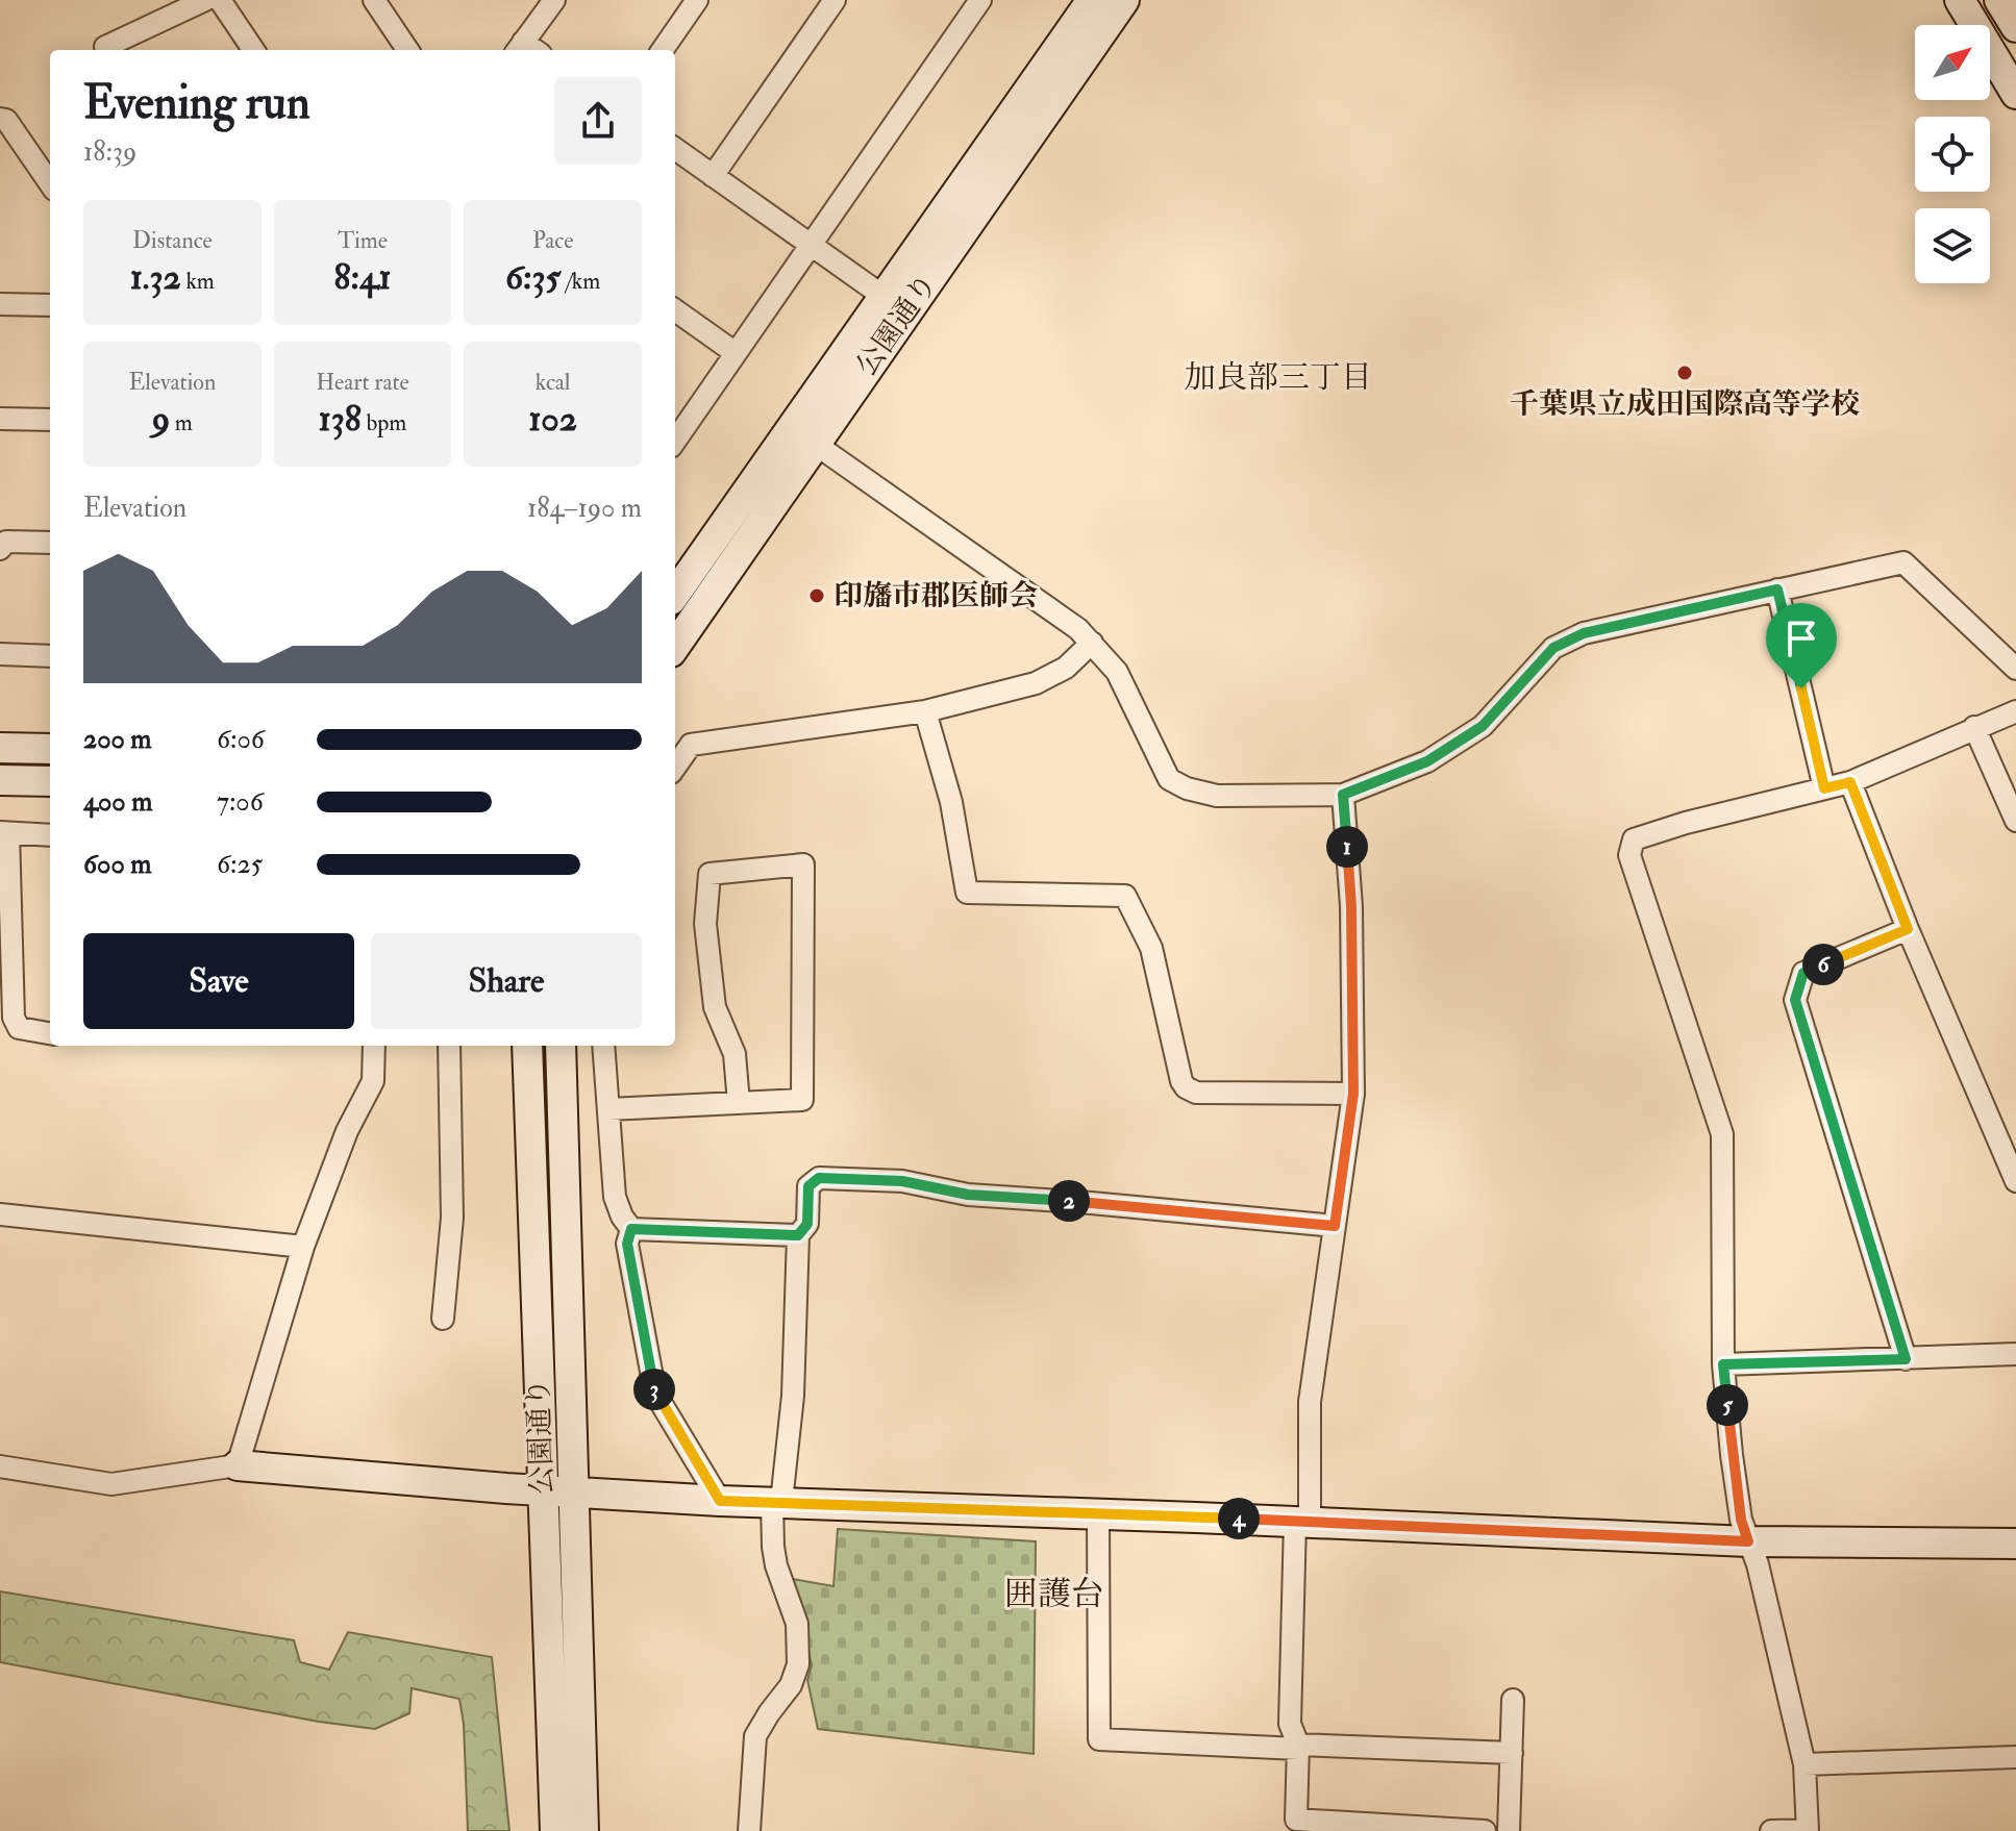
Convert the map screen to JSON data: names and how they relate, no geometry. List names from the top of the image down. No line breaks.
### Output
{"streets":{"street":["公園通り"]},"districts":["加良部三丁目","囲護台"],"places":["千葉県立成田国際高等学校","印旛市郡医師会"],"north":"top right","page":{"heading":["Evening run","18:39"],"stats":[["Distance","1.32 km"],["Time","8:41"],["Pace","6:35 /km"],["Elevation","9 m"],["Heart rate","138 bpm"],["kcal","102"]],"chart":["Elevation","184–190 m"],"list":[{"name":"200 m","note":"6:06"},{"name":"400 m","note":"7:06"},{"name":"600 m","note":"6:25"}],"pins":["1","6","2","3","5","4"],"buttons":["Save","Share"]}}
